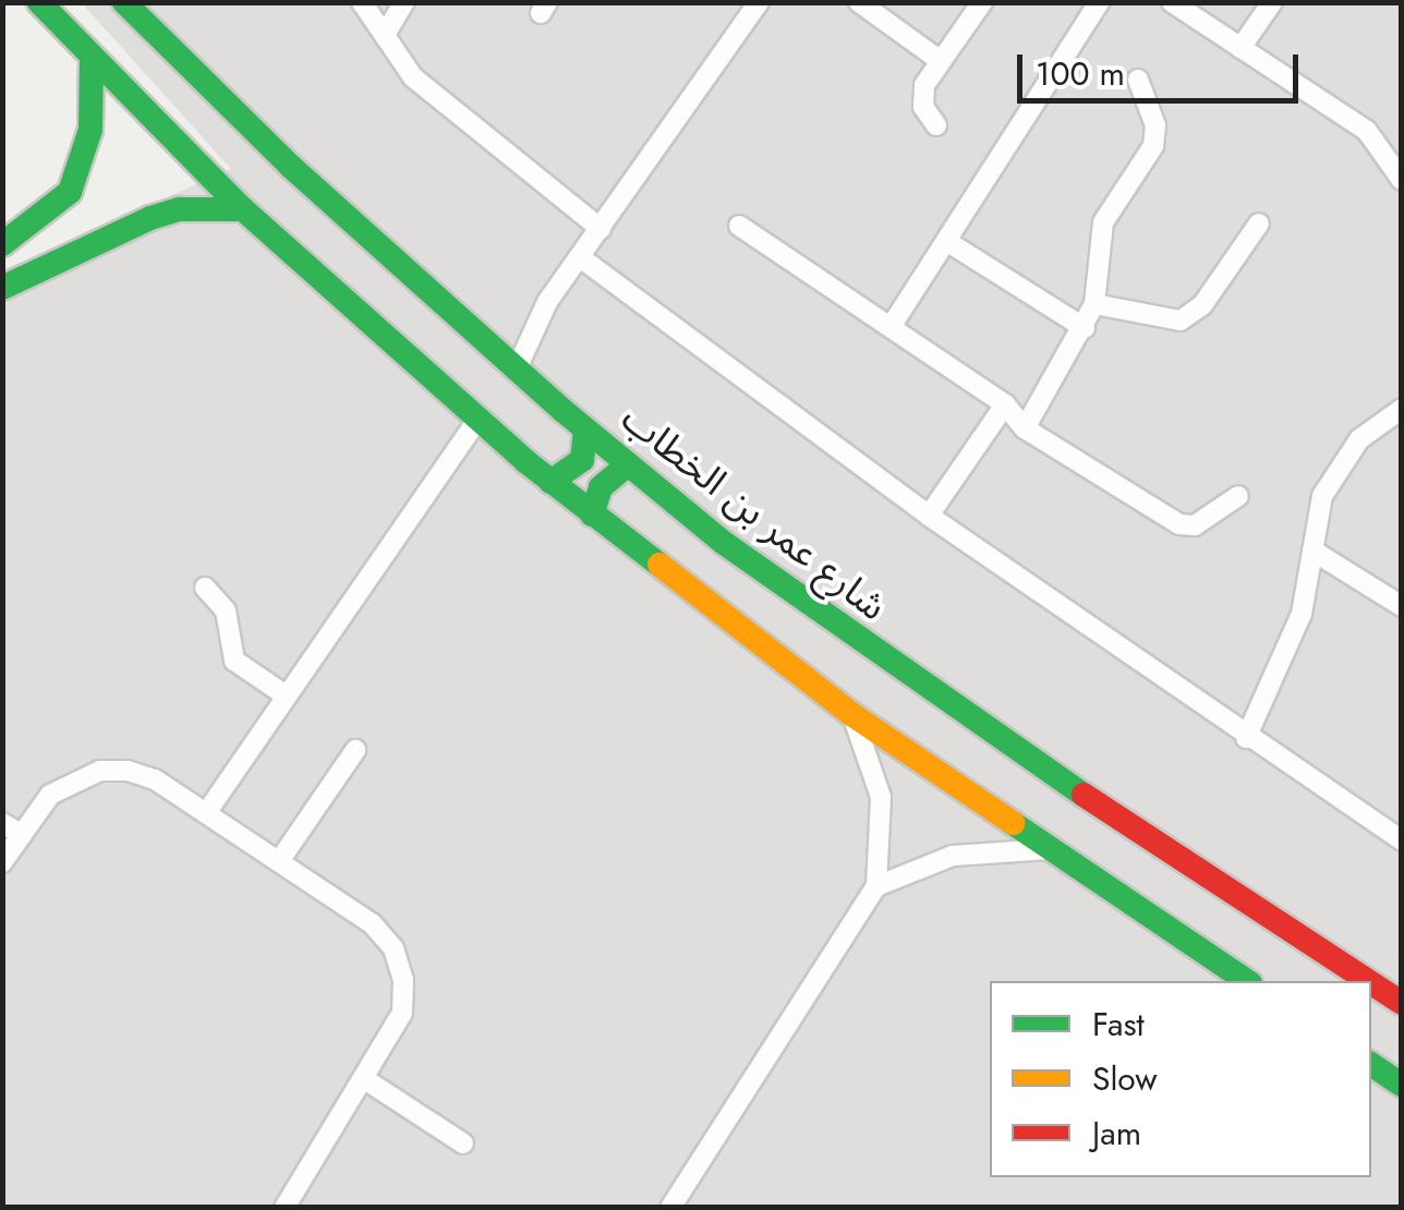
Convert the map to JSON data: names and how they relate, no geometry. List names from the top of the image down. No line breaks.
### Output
{"streets":{"street":["شارع عمر بن الخطاب"]},"legend":["Fast","Slow","Jam"],"scale_bar":"100 m"}
